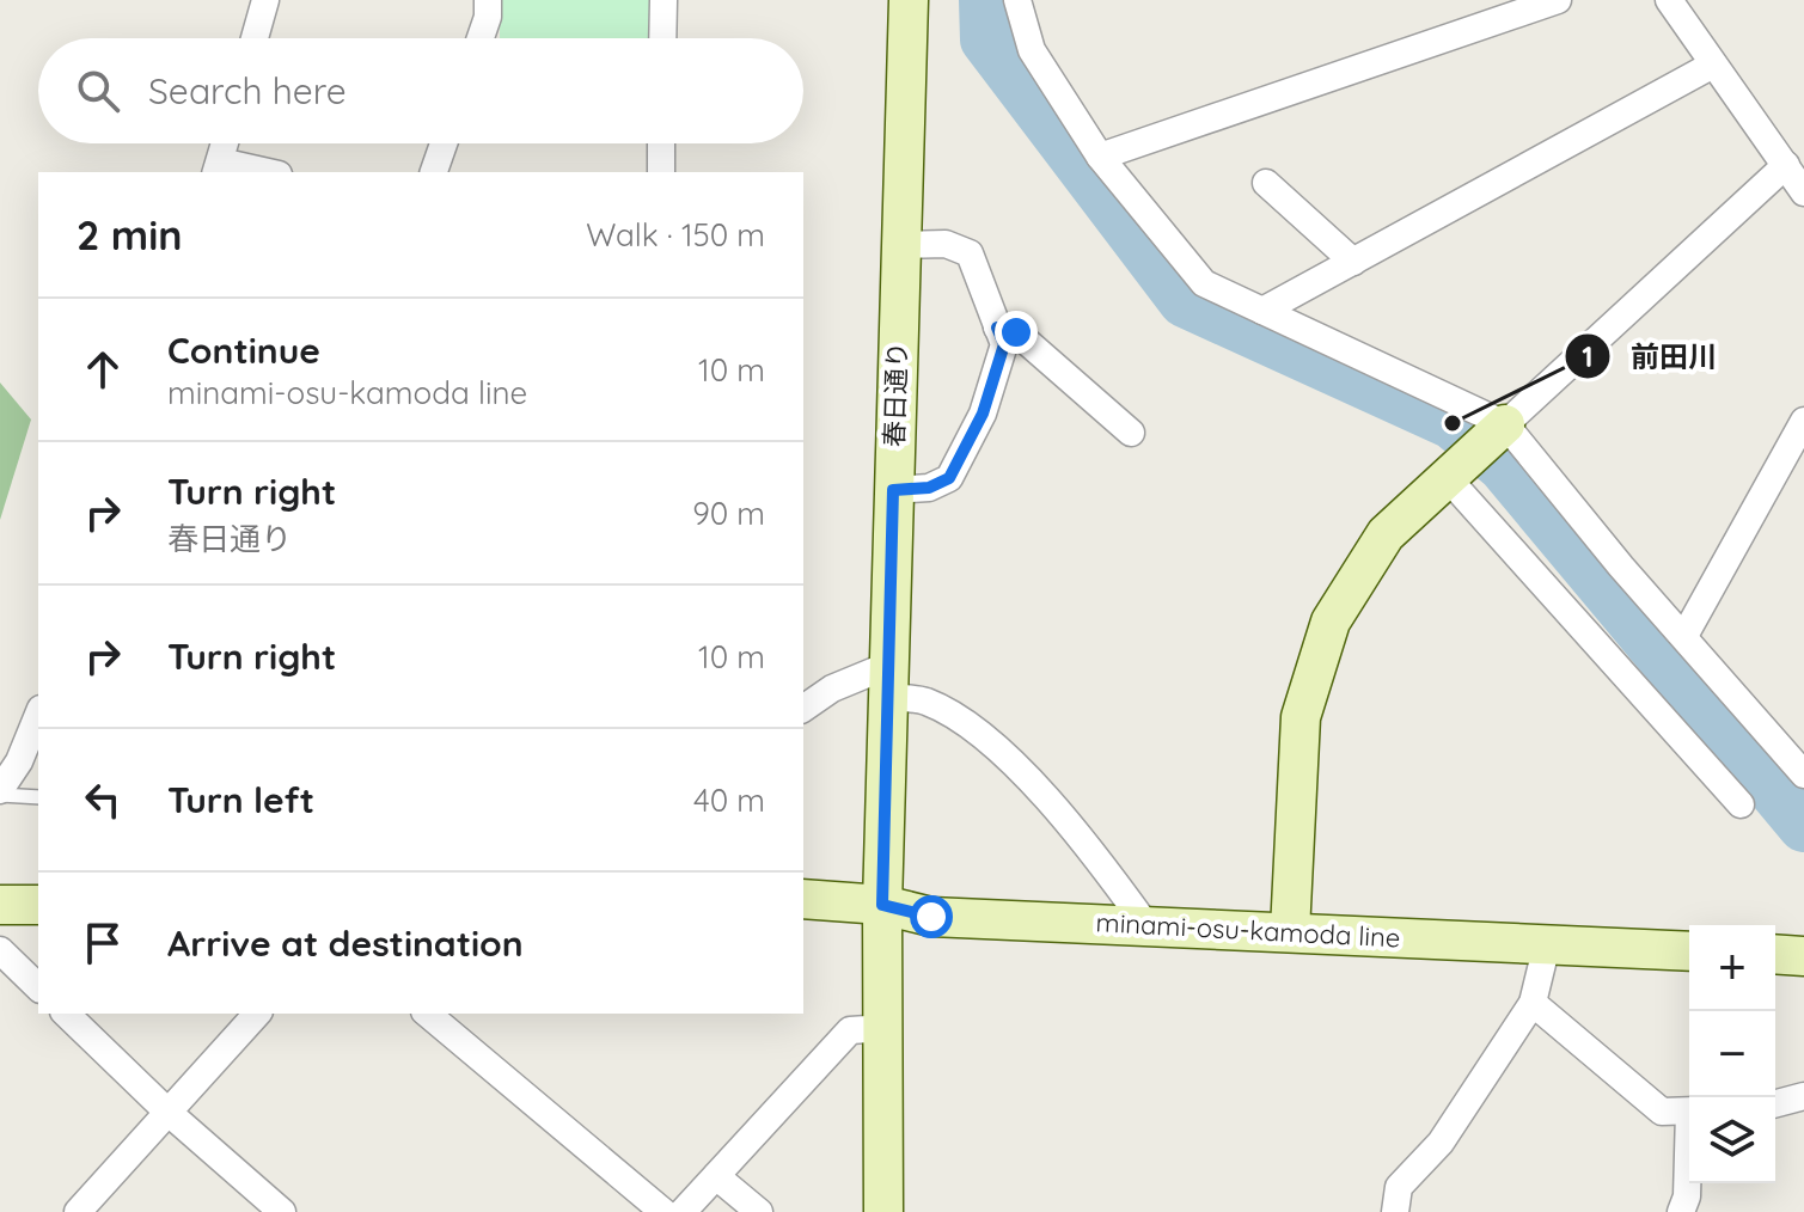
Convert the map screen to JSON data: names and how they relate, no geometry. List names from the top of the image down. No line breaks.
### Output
{"streets":{"street":["春日通り","minami-osu-kamoda line"]},"crossings":[["春日通り","minami-osu-kamoda line"]],"places":["前田川"],"page":{"search":"Search here","heading":["2 min","Walk · 150 m"],"list":[["Continue","minami-osu-kamoda line","10 m"],["Turn right","春日通り","90 m"],["Turn right","10 m"],["Turn left","40 m"],"Arrive at destination"],"map_buttons":["+","−"]}}
